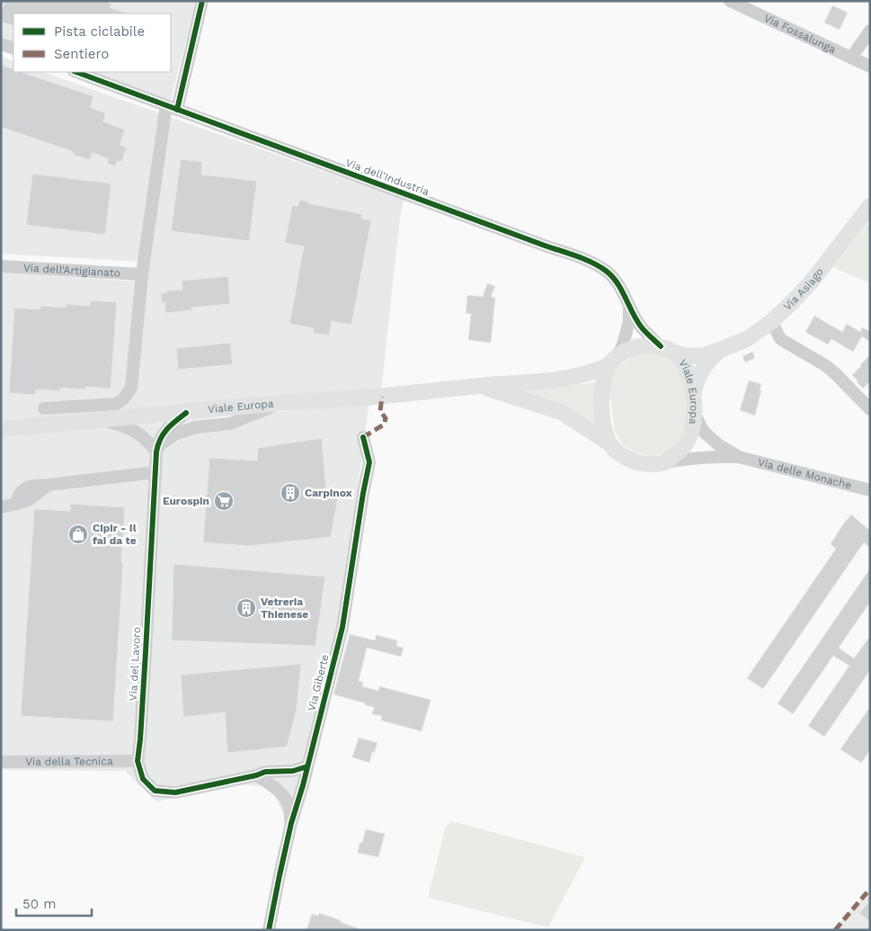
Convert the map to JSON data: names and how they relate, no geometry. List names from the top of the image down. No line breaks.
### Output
{"streets":{"main road":["Via Asiago","Viale Europa"],"street":["Via Fossalunga","Via dell'Industria","Via dell'Artigianato","Via delle Monache","Via del Lavoro","Via Giberte","Via della Tecnica"]},"crossings":[["Via dell'Industria","Viale Europa"],["Viale Europa","Via del Lavoro"],["Via del Lavoro","Via Giberte"],["Via del Lavoro","Via della Tecnica"]],"places":{"building":["Carpinox","Vetreria Thienese"],"supermarket":["Eurospin"],"shop":["Cipir - Il fai da te"]},"legend":["Pista ciclabile","Sentiero"],"scale_bar":"50 m"}
